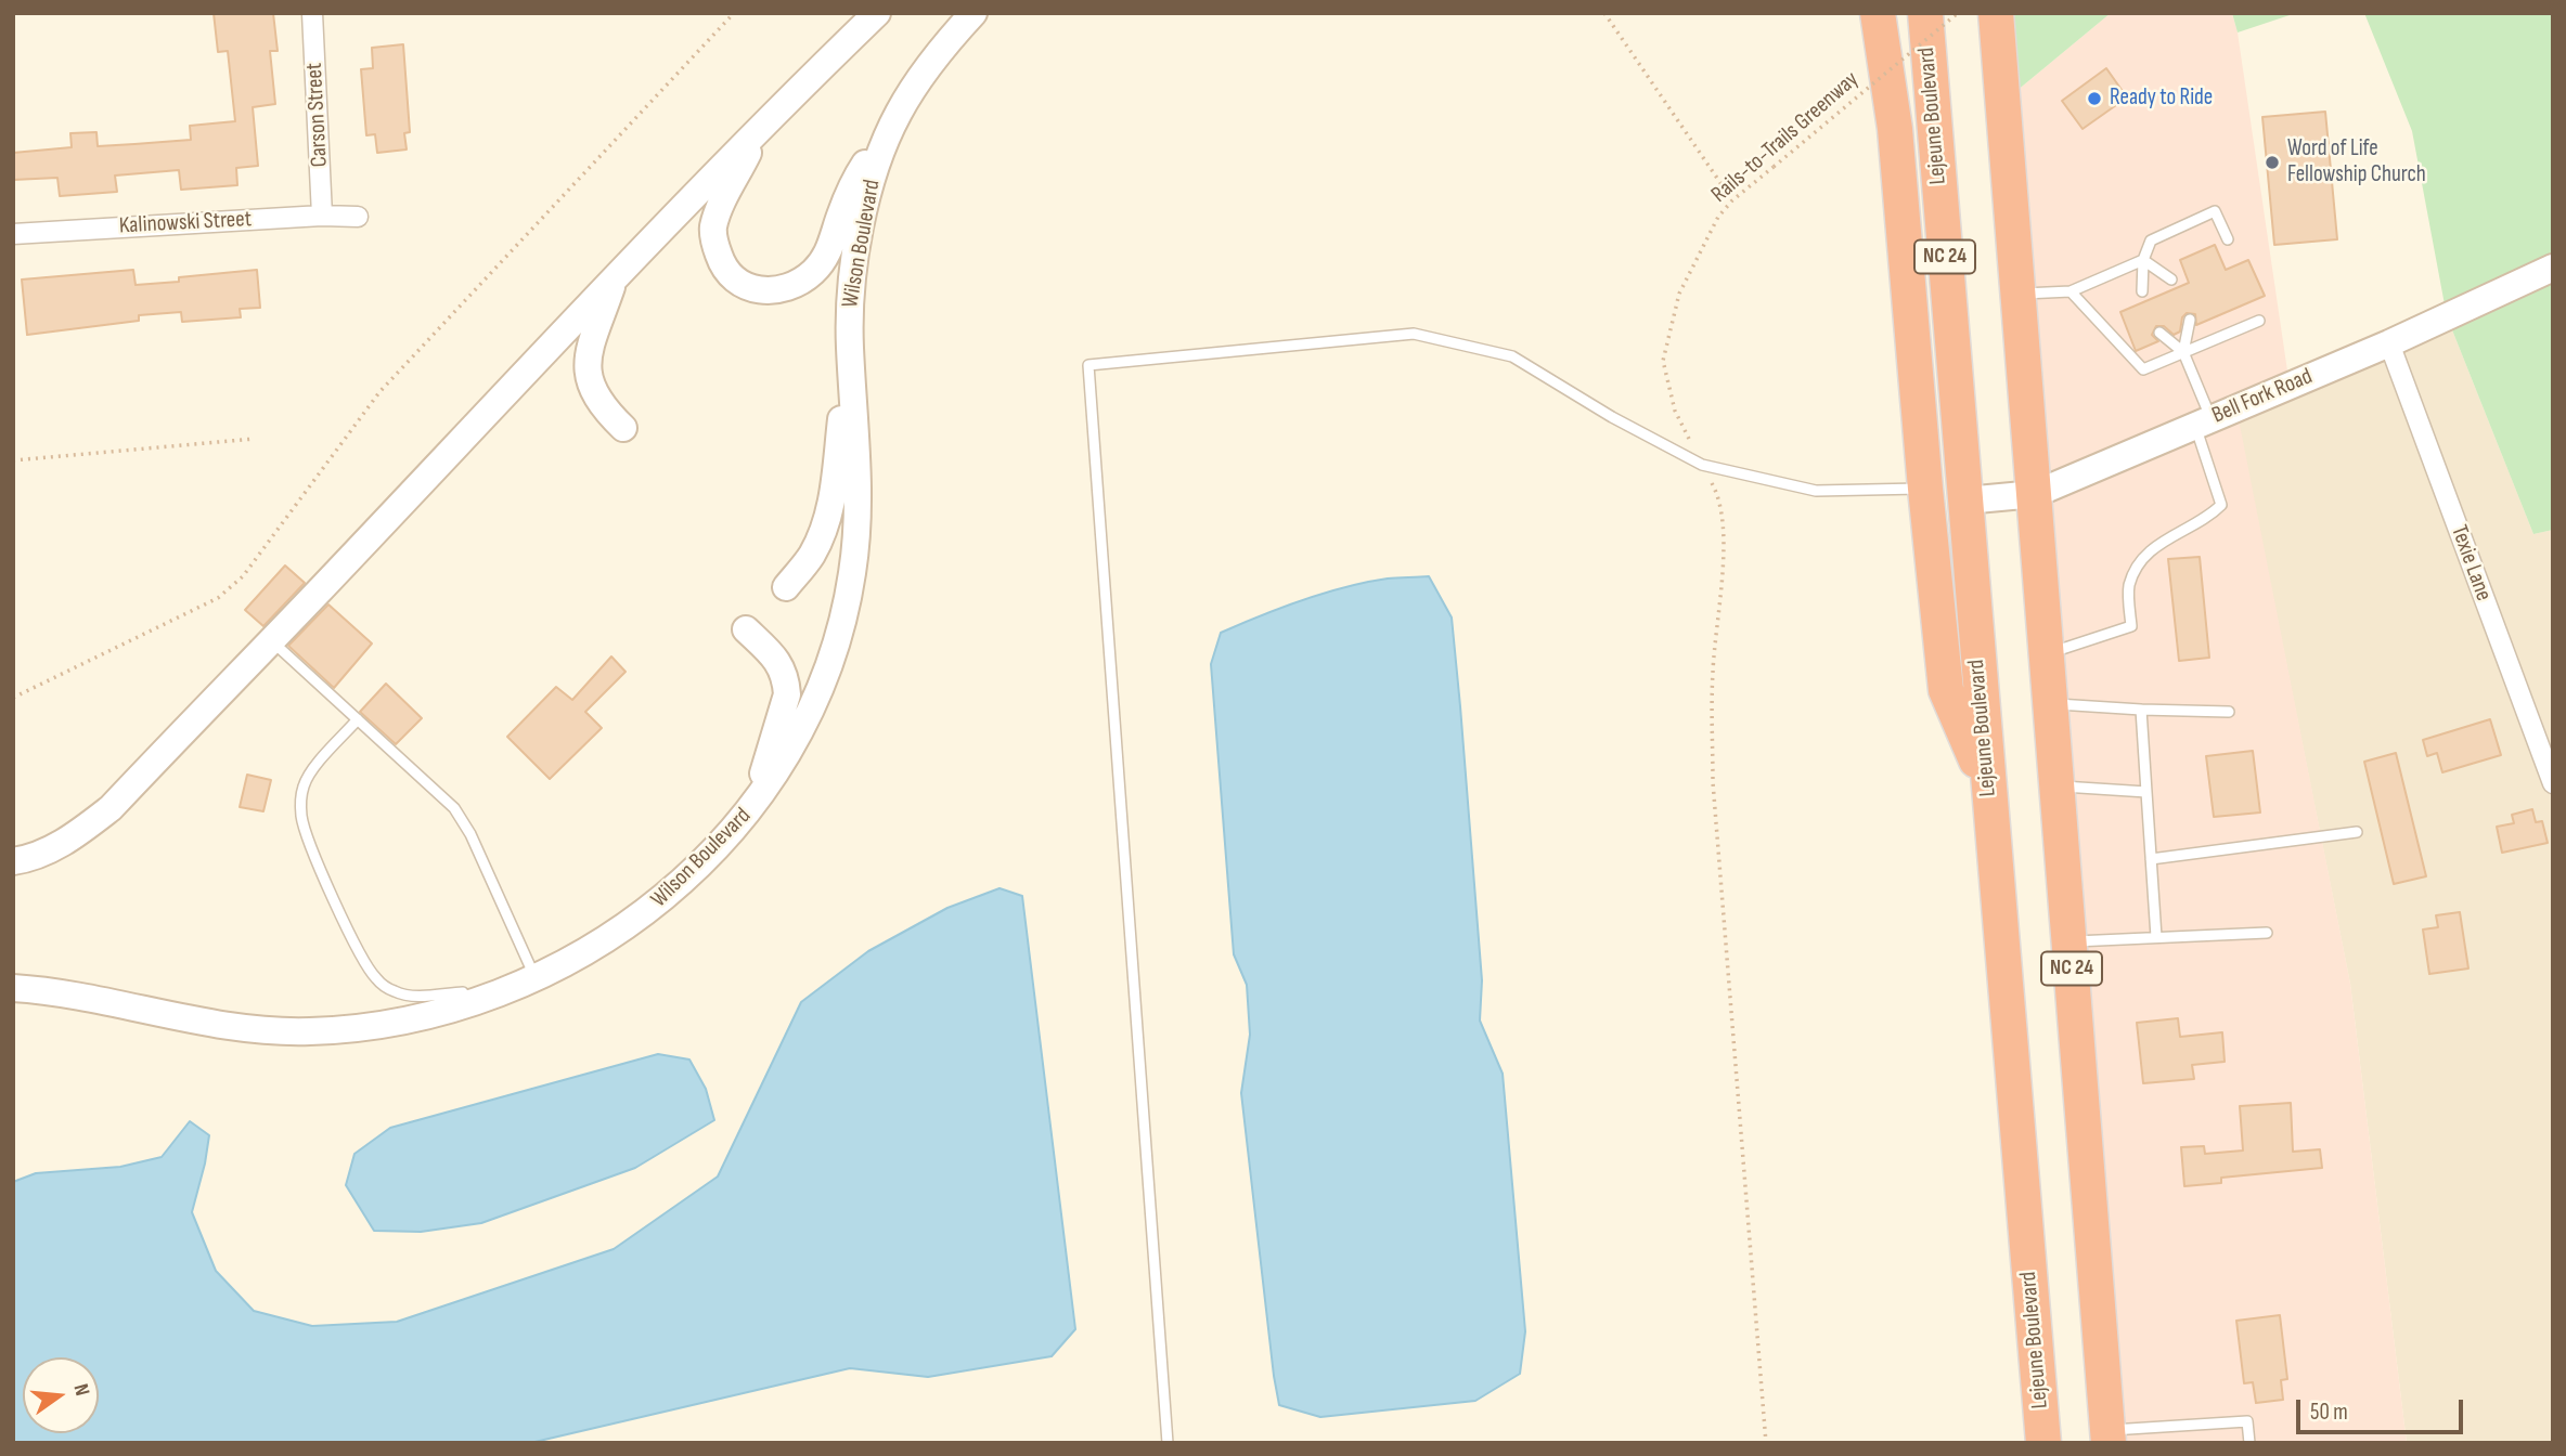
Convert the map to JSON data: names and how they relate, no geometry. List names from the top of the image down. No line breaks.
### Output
{"streets":{"highway":["Lejeune Boulevard","NC 24"],"main road":["Wilson Boulevard","Bell Fork Road"],"street":["Carson Street","Kalinowski Street","Texie Lane"],"path":["Rails-to-Trails Greenway"]},"crossings":[["Carson Street","Kalinowski Street"],["Lejeune Boulevard","Bell Fork Road"],["NC 24","Bell Fork Road"],["Bell Fork Road","Texie Lane"]],"places":["Ready to Ride","Word of Life Fellowship Church"],"scale_bar":"50 m","north":"right"}
